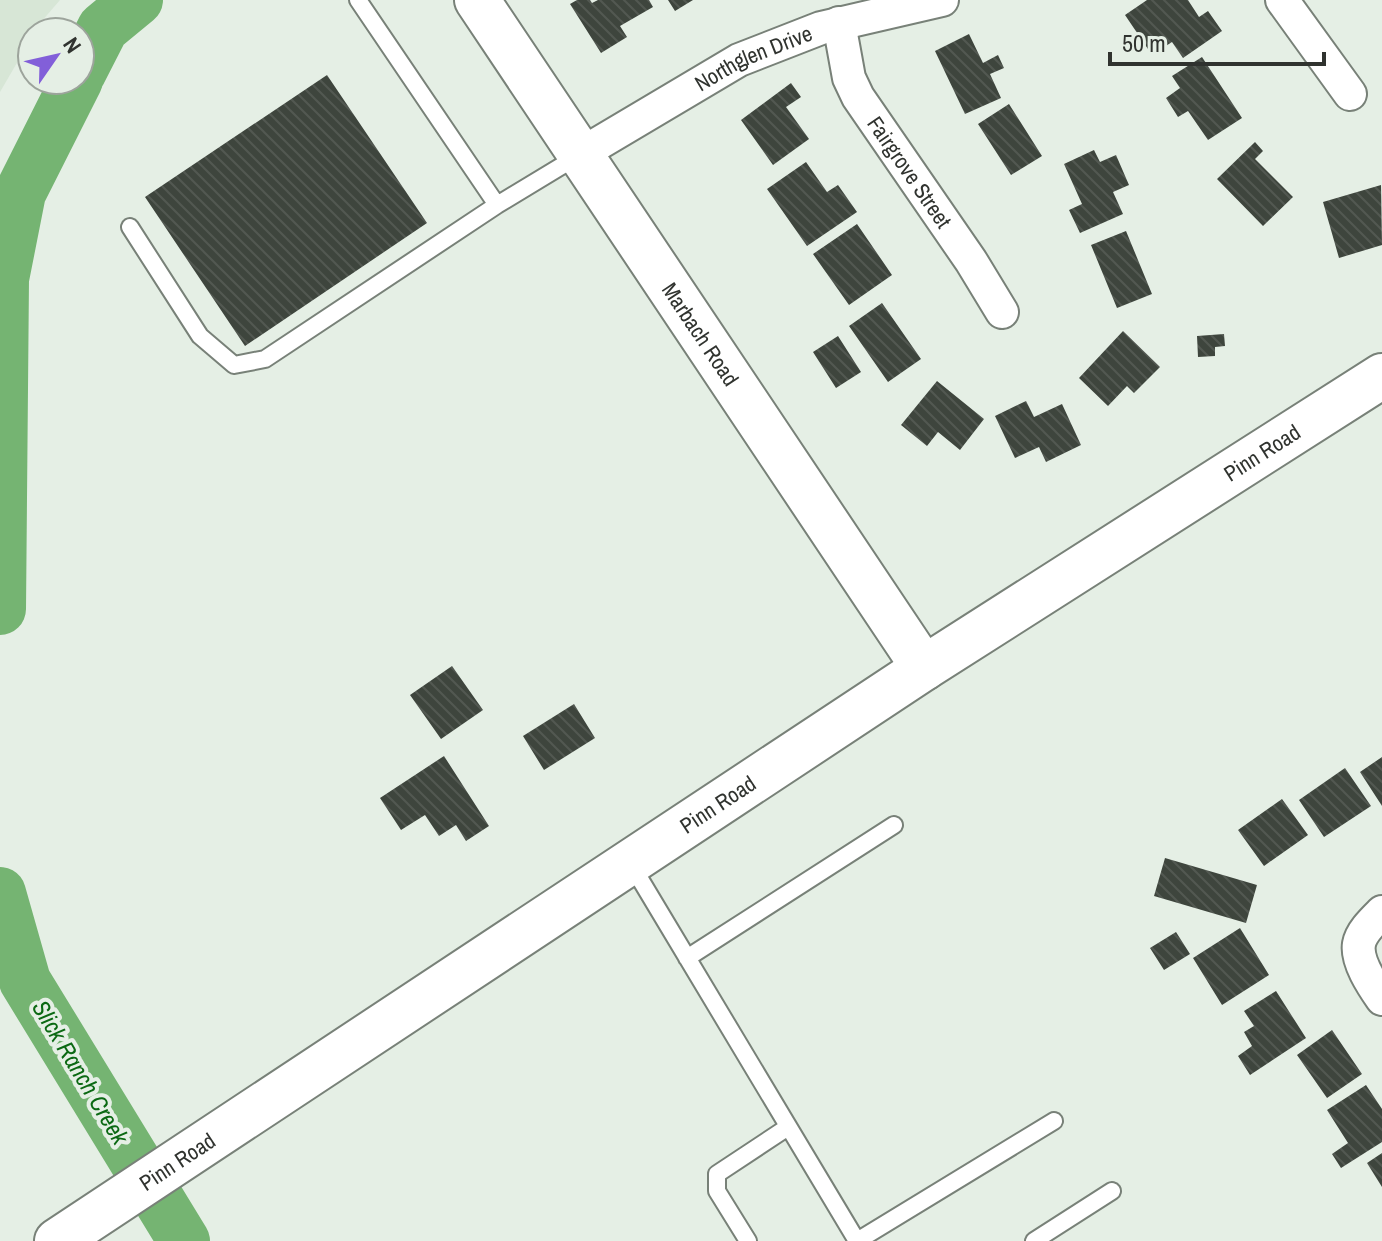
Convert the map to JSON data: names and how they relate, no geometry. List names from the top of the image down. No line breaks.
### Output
{"streets":{"street":["Northglen Drive","Fairgrove Street","Marbach Road","Pinn Road"]},"crossings":[["Northglen Drive","Fairgrove Street"],["Northglen Drive","Marbach Road"],["Marbach Road","Pinn Road"]],"water":["Slick Ranch Creek"],"scale_bar":"50 m","north":"top right"}
